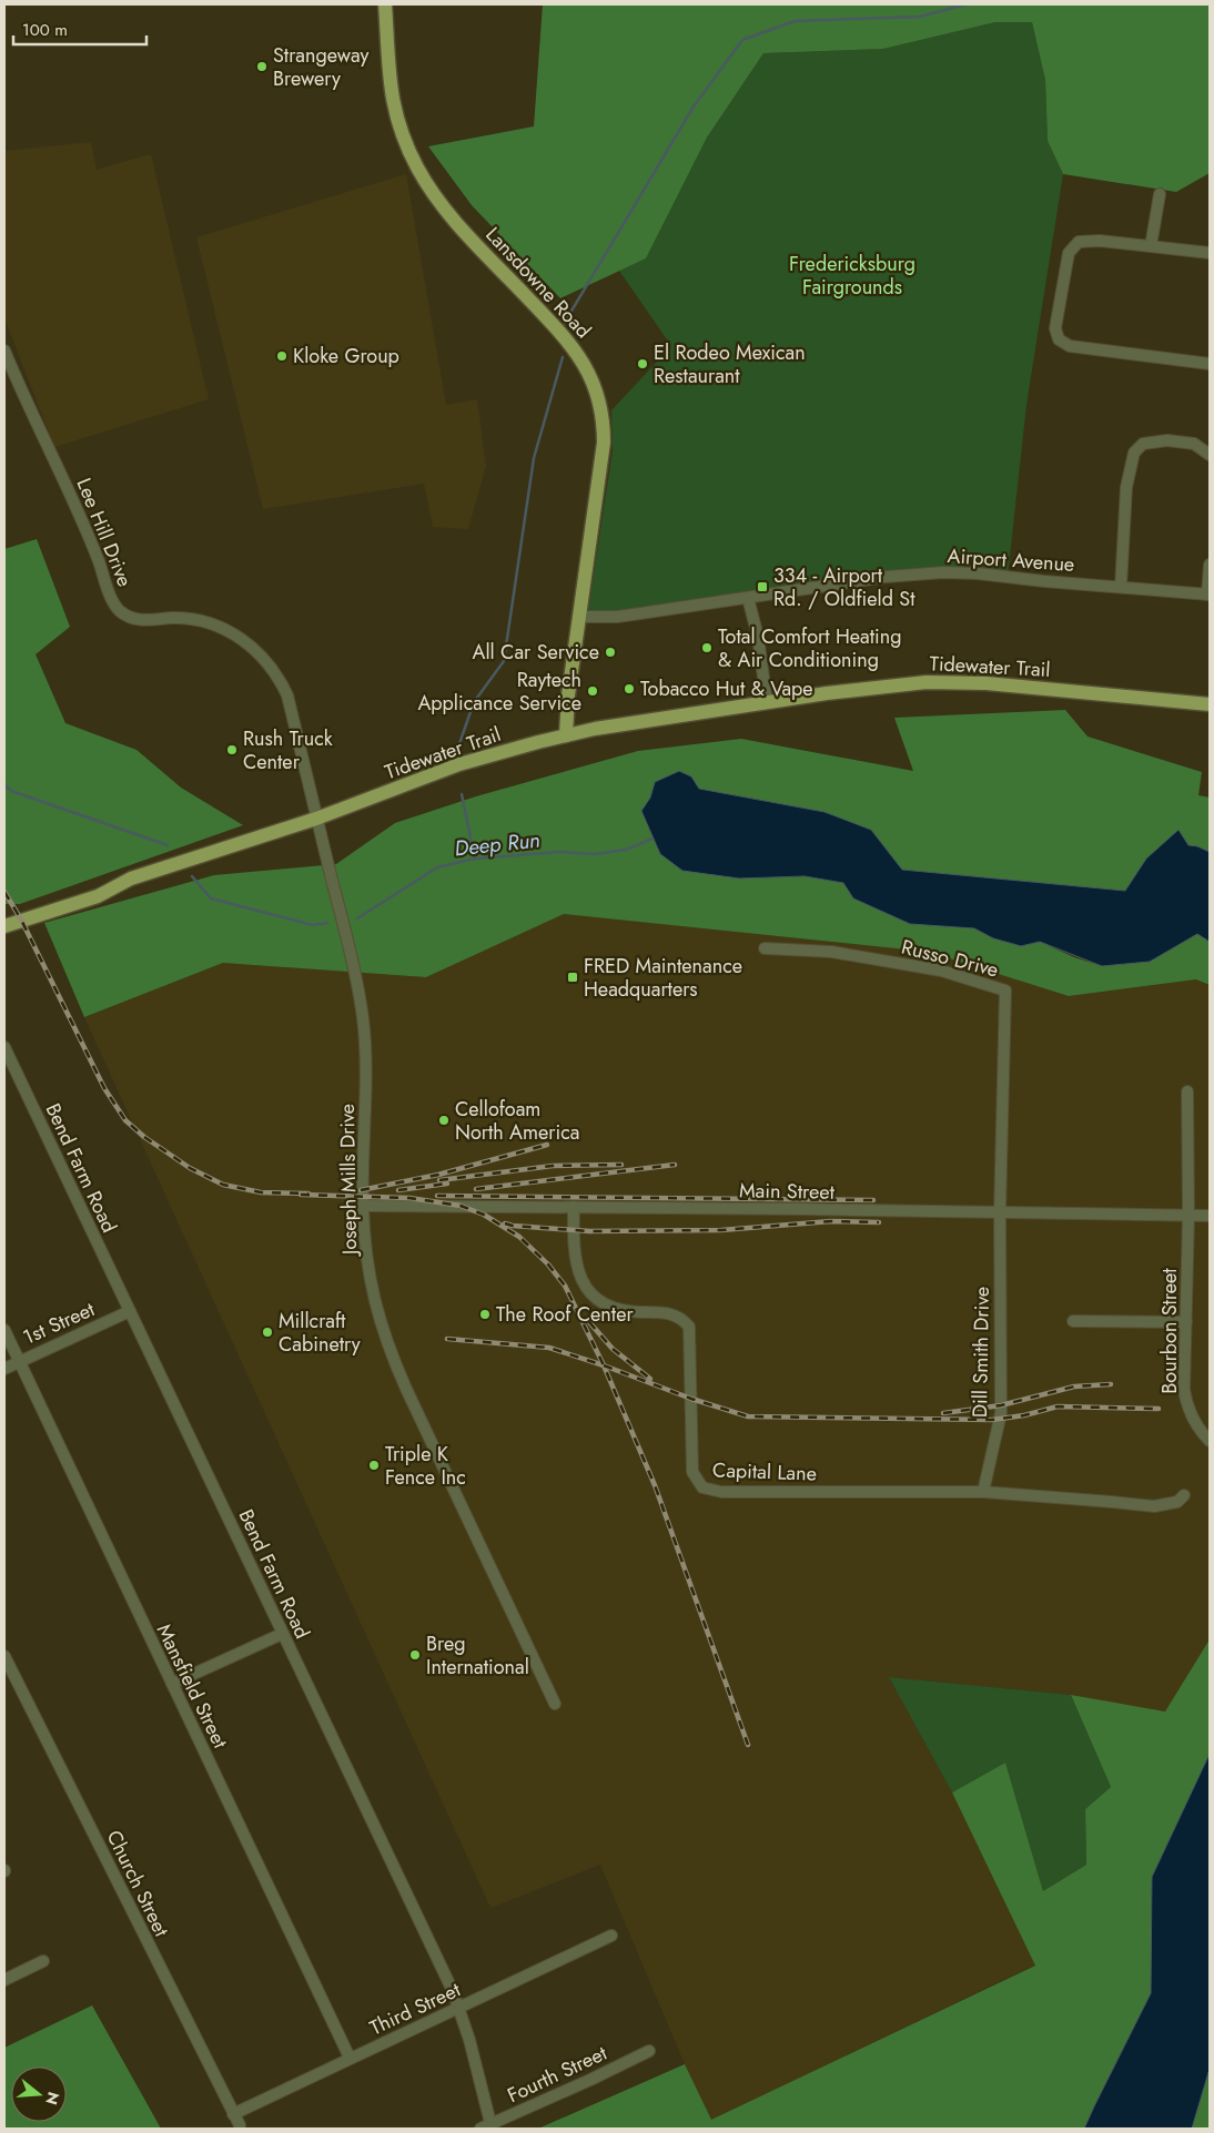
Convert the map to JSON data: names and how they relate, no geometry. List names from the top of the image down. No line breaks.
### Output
{"streets":{"main road":["Lansdowne Road","Tidewater Trail"],"street":["Lee Hill Drive","Airport Avenue","Russo Drive","Bend Farm Road","Joseph Mills Drive","Main Street","1st Street","Bourbon Street","Dill Smith Drive","Capital Lane","Mansfield Street","Church Street","Third Street","Fourth Street"]},"crossings":[["Lansdowne Road","Airport Avenue"],["Lansdowne Road","Tidewater Trail"],["Lee Hill Drive","Tidewater Trail"],["Lee Hill Drive","Joseph Mills Drive"],["Tidewater Trail","Joseph Mills Drive"],["Russo Drive","Main Street"],["Russo Drive","Dill Smith Drive"],["Bend Farm Road","1st Street"],["Bend Farm Road","Third Street"],["Bend Farm Road","Fourth Street"],["Joseph Mills Drive","Main Street"],["Main Street","Bourbon Street"],["Main Street","Dill Smith Drive"],["Main Street","Capital Lane"],["1st Street","Mansfield Street"],["Dill Smith Drive","Capital Lane"],["Mansfield Street","Third Street"],["Church Street","Third Street"]],"water":["Deep Run"],"parks":["Fredericksburg Fairgrounds"],"places":{"other":["Strangeway Brewery","Kloke Group","El Rodeo Mexican Restaurant","Total Comfort Heating & Air Conditioning","All Car Service","Tobacco Hut & Vape","Raytech Applicance Service","Rush Truck Center","Cellofoam North America","The Roof Center","Millcraft Cabinetry","Triple K Fence Inc","Breg International"],"transit":["334 - Airport Rd. / Oldfield St","FRED Maintenance Headquarters"]},"scale_bar":"100 m","north":"right"}
